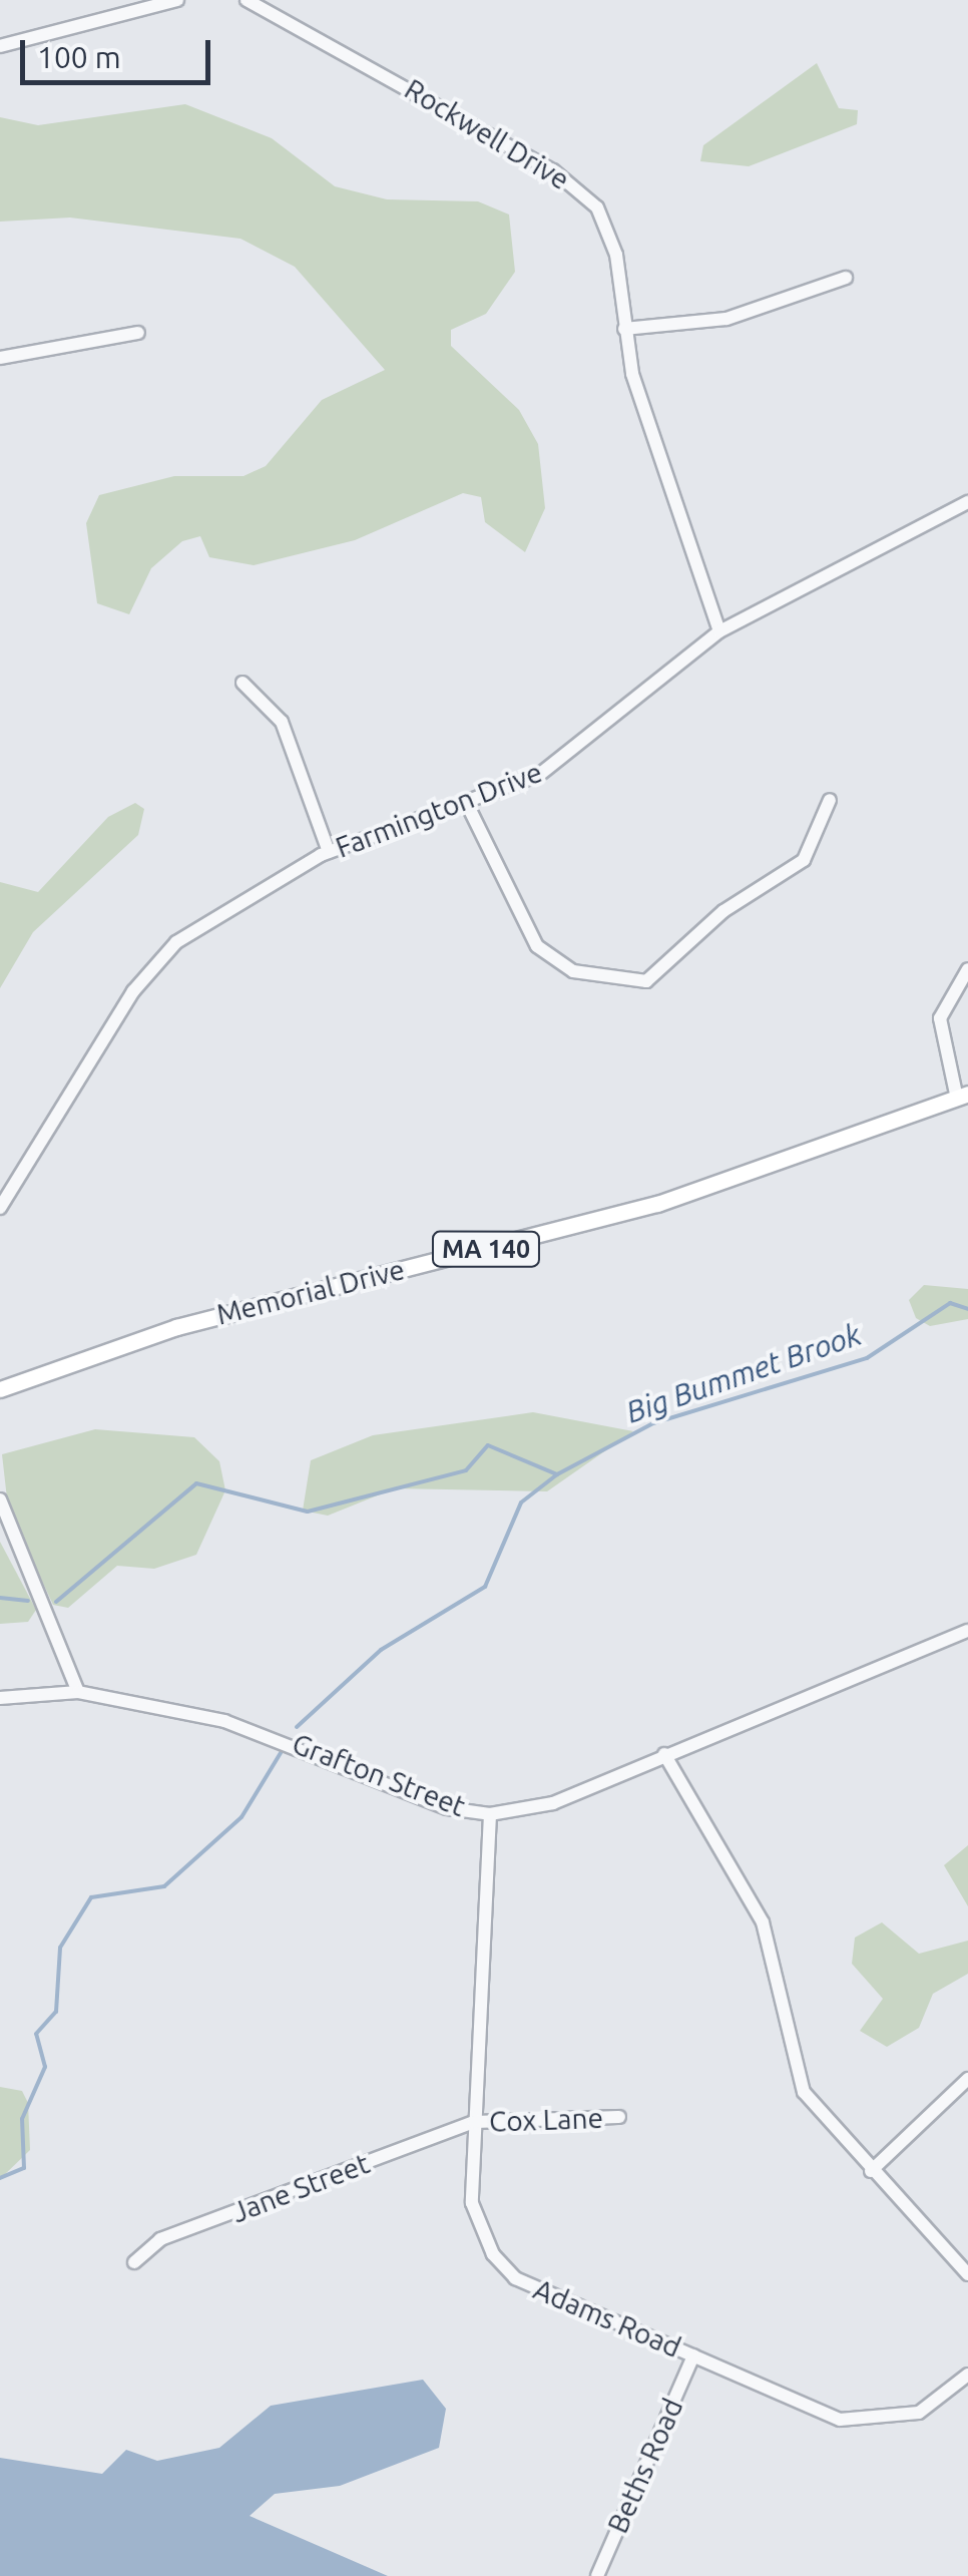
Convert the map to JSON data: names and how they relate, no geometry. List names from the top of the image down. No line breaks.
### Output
{"streets":{"main road":["MA 140","Memorial Drive"],"street":["Rockwell Drive","Farmington Drive","Grafton Street","Cox Lane","Jane Street","Adams Road","Beths Road"]},"crossings":[["Rockwell Drive","Farmington Drive"],["Grafton Street","Adams Road"],["Cox Lane","Jane Street"],["Cox Lane","Adams Road"],["Jane Street","Adams Road"],["Adams Road","Beths Road"]],"water":["Big Bummet Brook"],"scale_bar":"100 m"}
